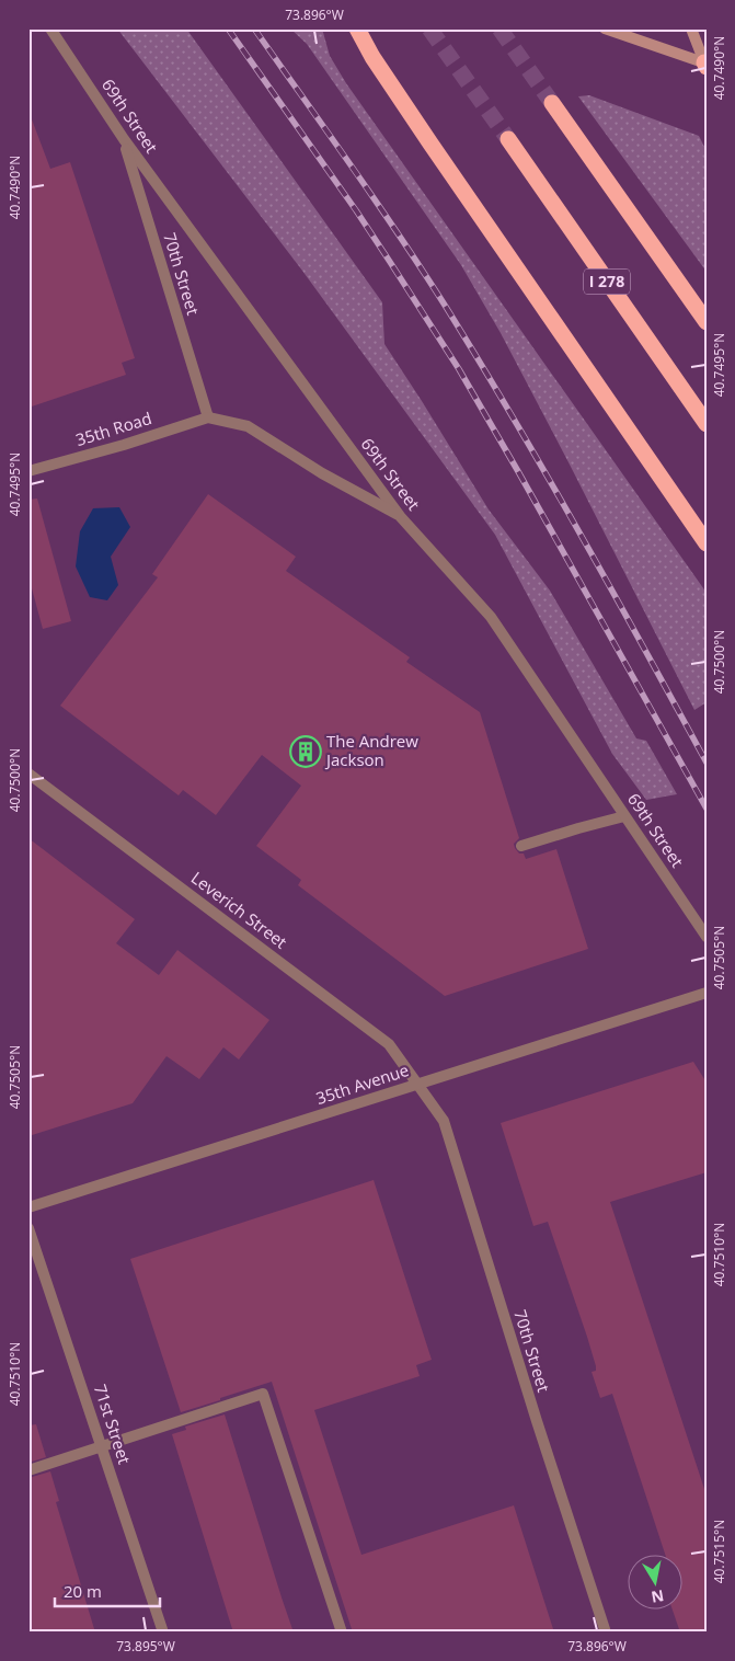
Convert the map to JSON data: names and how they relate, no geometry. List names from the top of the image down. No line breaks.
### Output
{"streets":{"highway":["I 278"],"street":["69th Street","70th Street","35th Road","Leverich Street","35th Avenue","71st Street"]},"crossings":[["69th Street","70th Street"],["70th Street","35th Road"],["70th Street","Leverich Street"],["70th Street","35th Avenue"],["Leverich Street","35th Avenue"]],"places":{"building":["The Andrew Jackson"]},"scale_bar":"20 m","north":"bottom","coordinates":["73.896°W","40.7490°N","40.7495°N","40.7500°N","40.7505°N","40.7510°N","40.7515°N","73.895°W"]}
